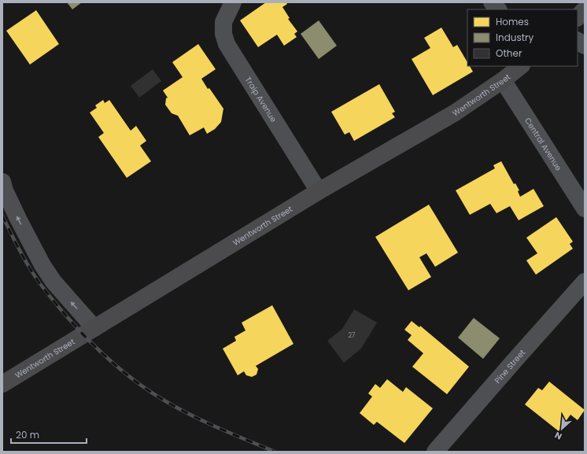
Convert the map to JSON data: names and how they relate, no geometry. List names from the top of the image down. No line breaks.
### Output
{"streets":{"main road":["Wentworth Street"],"street":["Traip Avenue","Central Avenue","Pine Street"]},"crossings":[["Wentworth Street","Traip Avenue"],["Wentworth Street","Central Avenue"]],"house_numbers":["27"],"legend":["Homes","Industry","Other"],"scale_bar":"20 m","north":"bottom left"}
